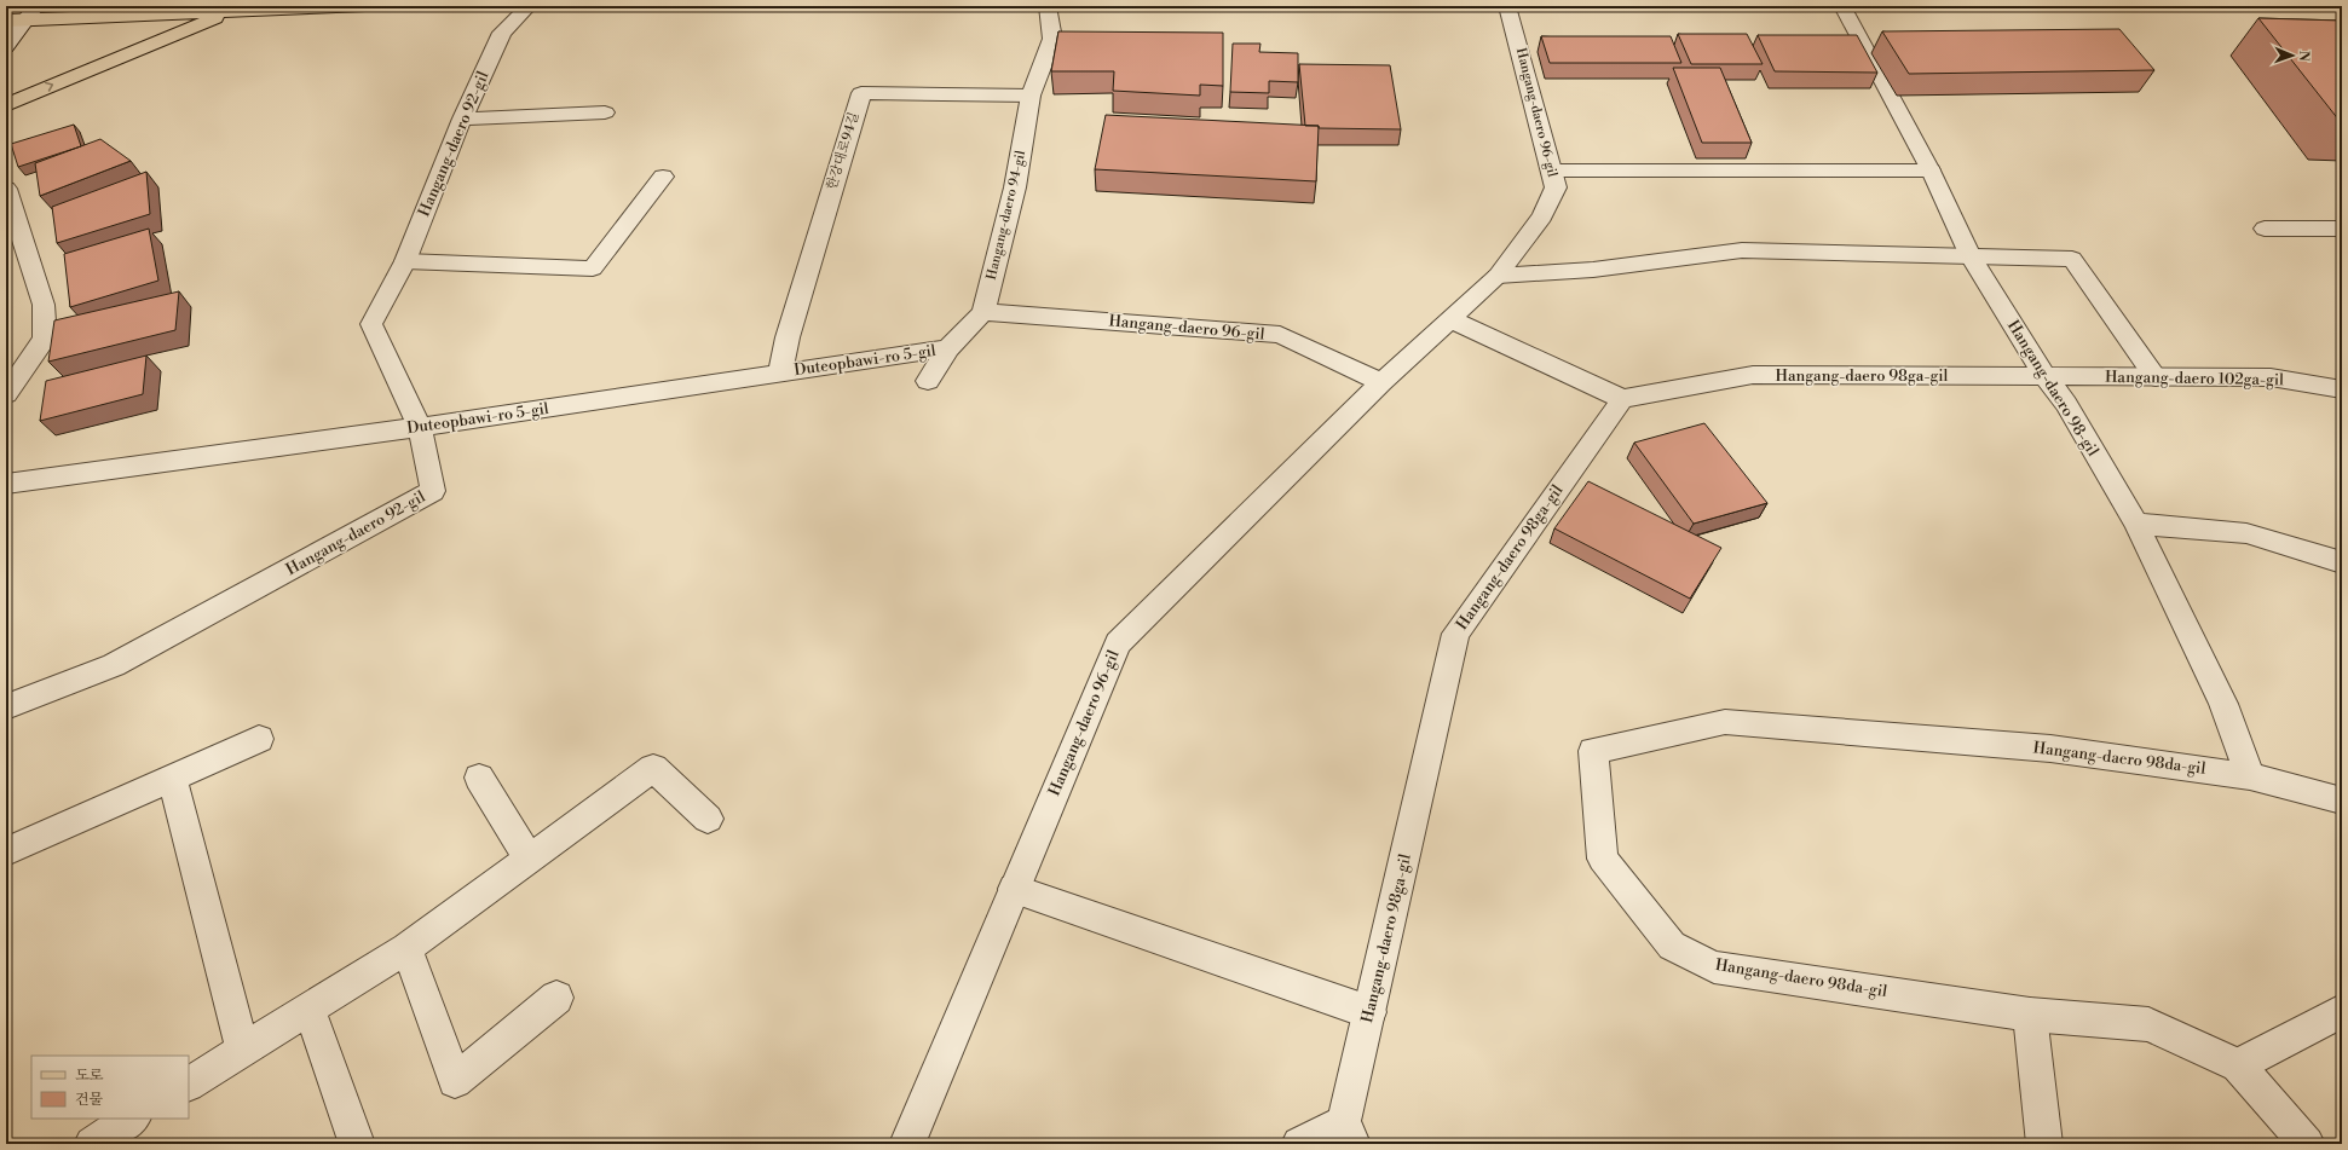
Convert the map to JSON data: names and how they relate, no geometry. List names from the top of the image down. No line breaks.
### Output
{"streets":{"street":["Hangang-daero 96-gil","Hangang-daero 92-gil","한강대로94길","Hangang-daero 94-gil","Duteopbawi-ro 5-gil","Hangang-daero 98ga-gil","Hangang-daero 102ga-gil","Hangang-daero 98-gil","Hangang-daero 98da-gil"]},"crossings":[["Hangang-daero 96-gil","Hangang-daero 94-gil"],["Hangang-daero 92-gil","Duteopbawi-ro 5-gil"],["한강대로94길","Hangang-daero 94-gil"],["한강대로94길","Duteopbawi-ro 5-gil"],["Hangang-daero 94-gil","Duteopbawi-ro 5-gil"],["Hangang-daero 98ga-gil","Hangang-daero 102ga-gil"],["Hangang-daero 98ga-gil","Hangang-daero 98-gil"],["Hangang-daero 102ga-gil","Hangang-daero 98-gil"],["Hangang-daero 98-gil","Hangang-daero 98da-gil"]],"legend":["도로","건물"],"north":"right"}
